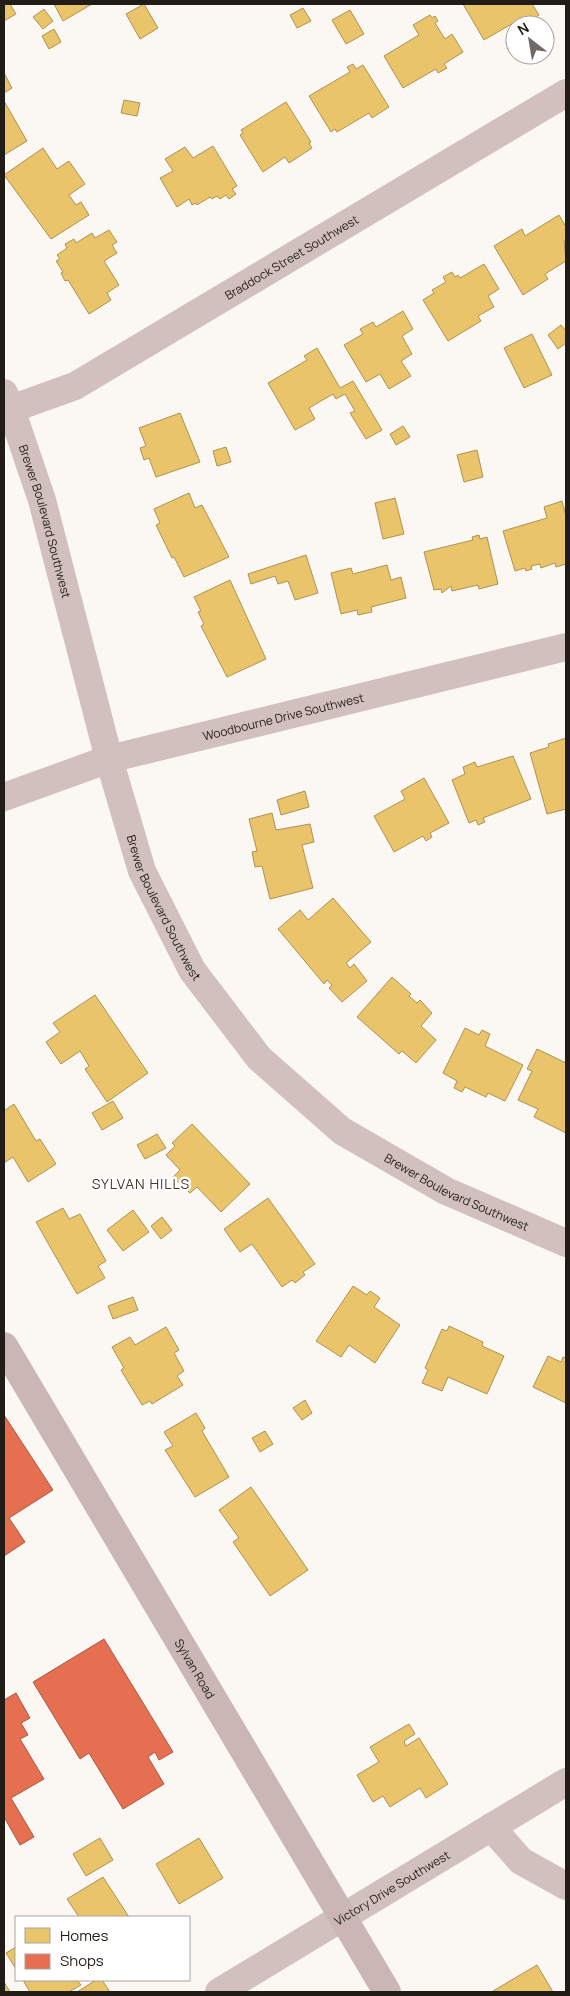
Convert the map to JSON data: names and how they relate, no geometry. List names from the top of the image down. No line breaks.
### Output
{"streets":{"main road":["Sylvan Road"],"street":["Braddock Street Southwest","Brewer Boulevard Southwest","Woodbourne Drive Southwest","Victory Drive Southwest"]},"crossings":[["Braddock Street Southwest","Brewer Boulevard Southwest"],["Brewer Boulevard Southwest","Woodbourne Drive Southwest"],["Sylvan Road","Victory Drive Southwest"]],"districts":["SYLVAN HILLS"],"legend":["Homes","Shops"],"north":"top left"}
